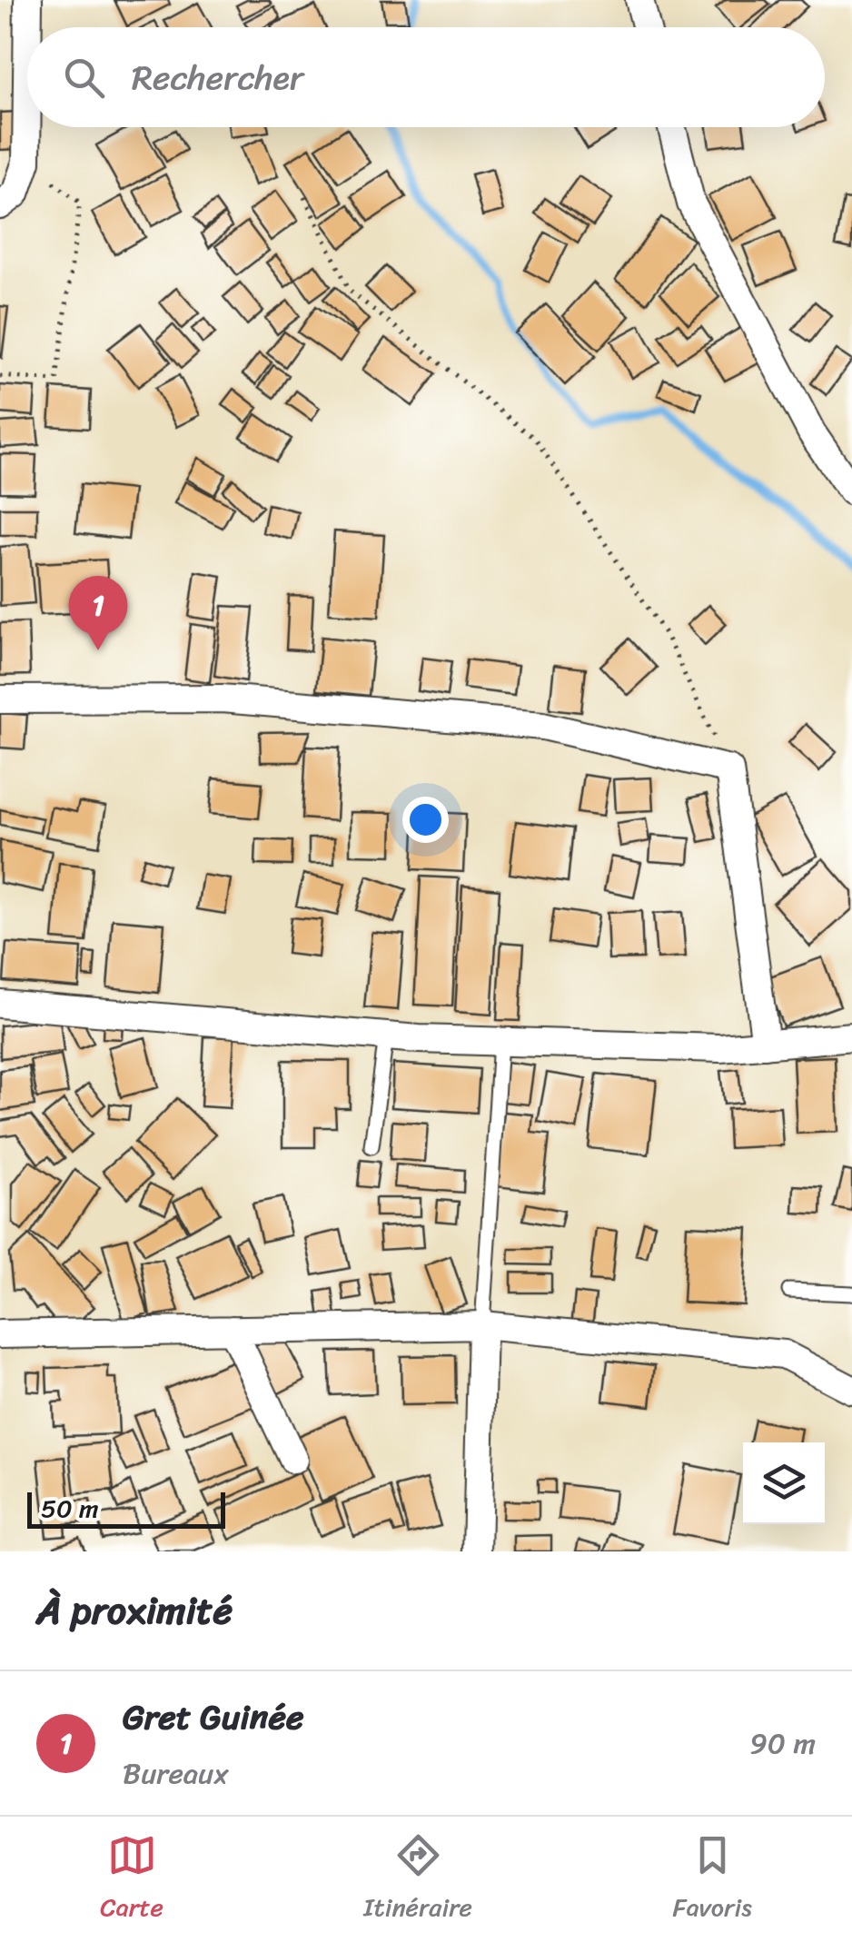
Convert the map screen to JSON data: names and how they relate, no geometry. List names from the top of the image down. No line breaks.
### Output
{"scale_bar":"50 m","page":{"search":"Rechercher","pins":"1","scale":"50 m","heading":"À proximité","list":[{"mark":"1","name":"Gret Guinée","note":"Bureaux","value":"90 m"}],"nav":["Carte","Itinéraire","Favoris"]}}
